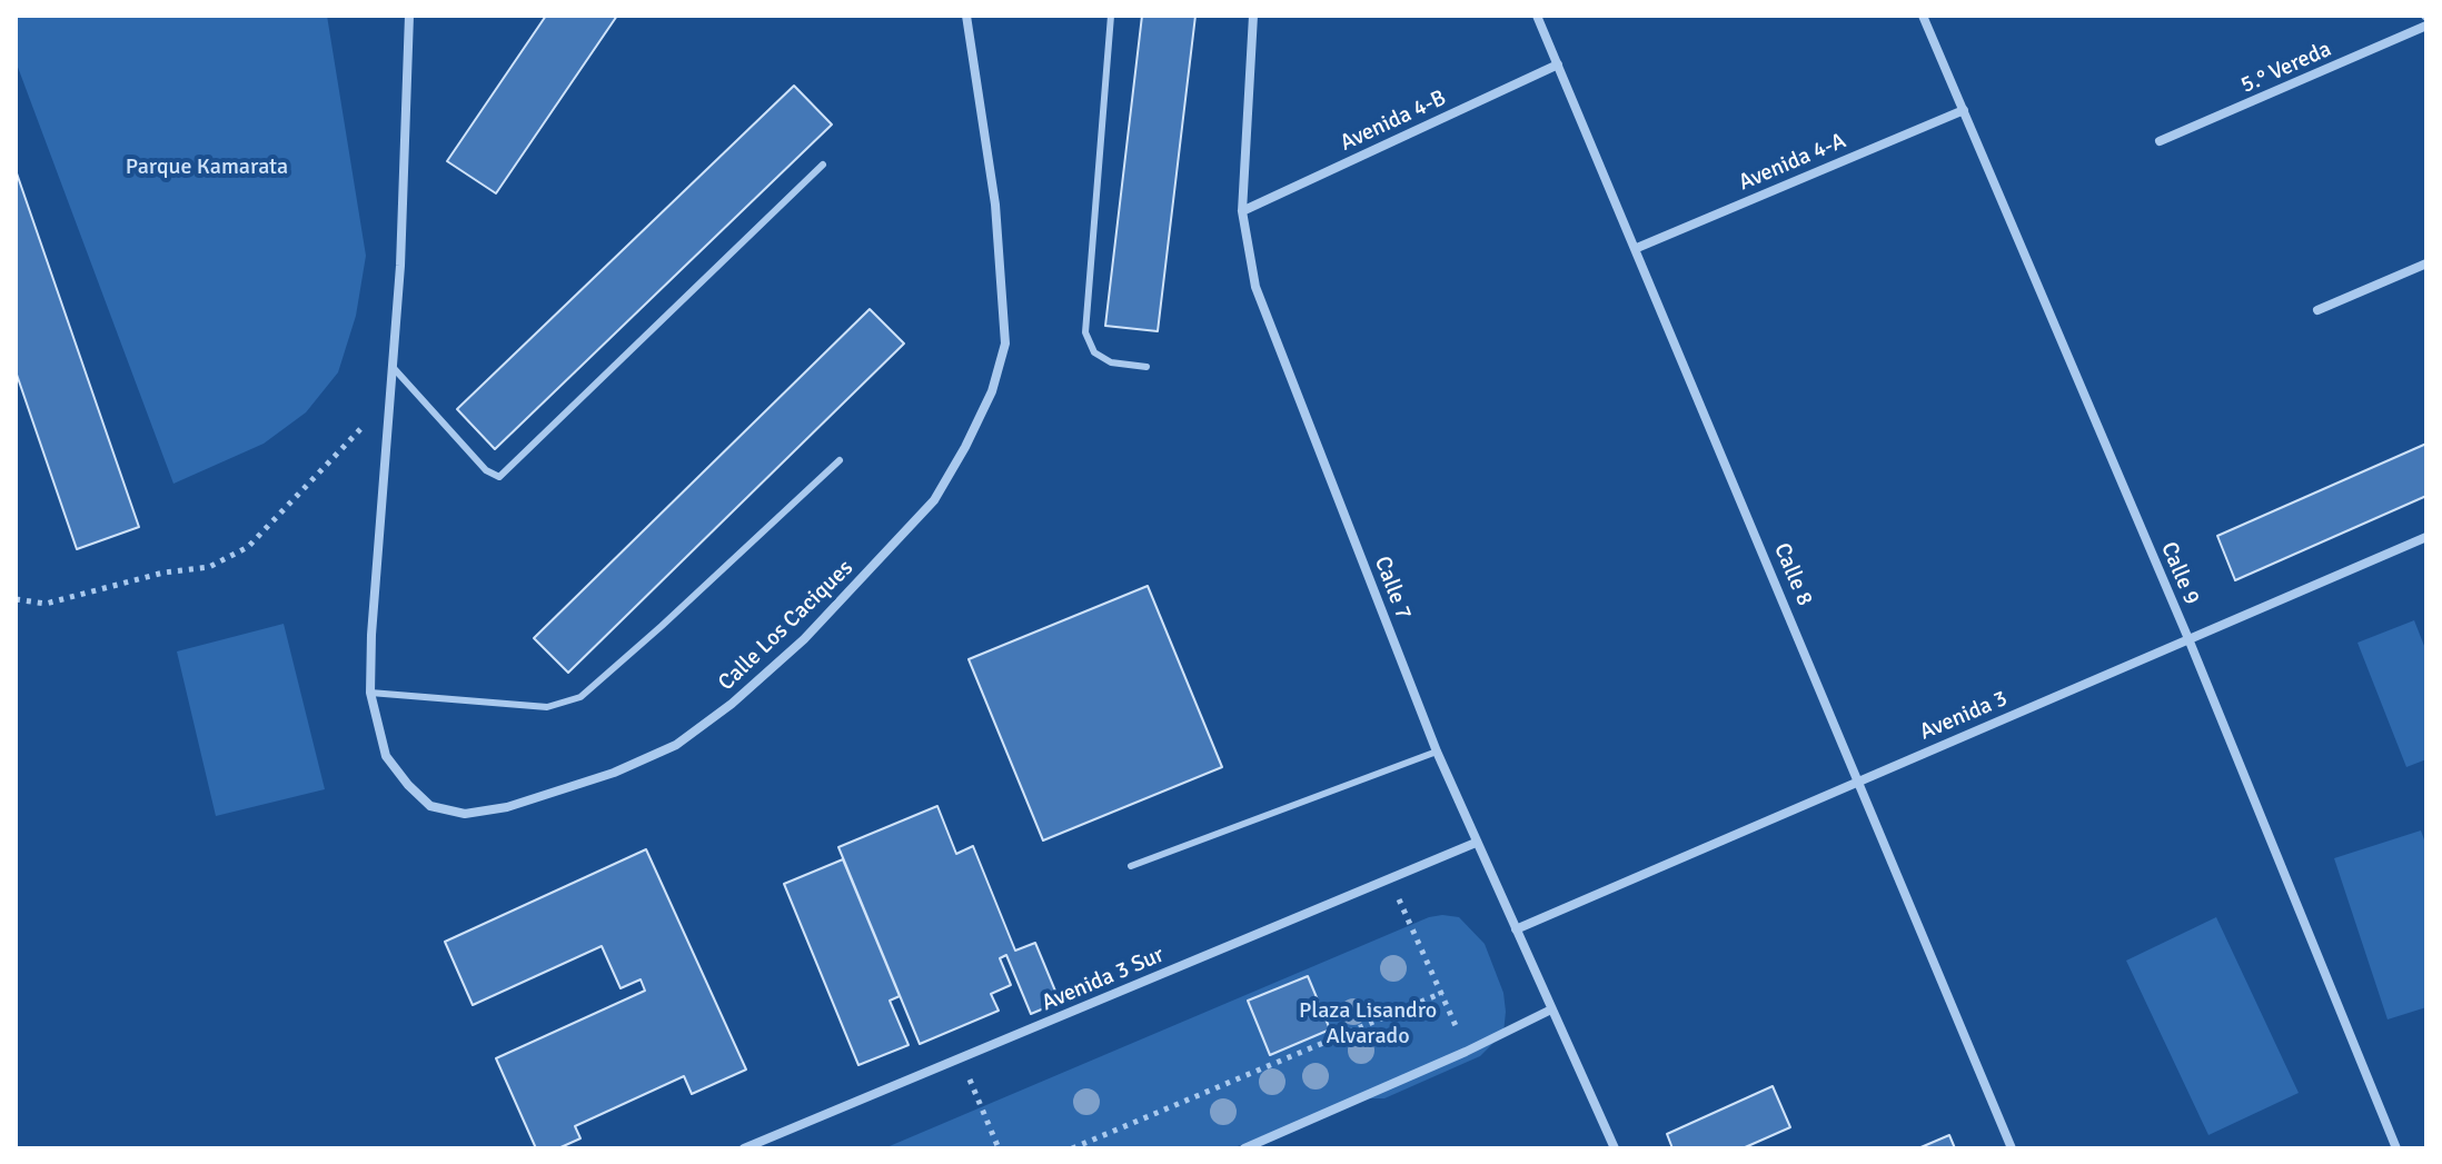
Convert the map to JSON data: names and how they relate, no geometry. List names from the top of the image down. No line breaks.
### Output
{"streets":{"street":["5.° Vereda","Avenida 4-B","Avenida 4-A","Calle 9","Calle 8","Calle 7","Calle Los Caciques","Avenida 3","Avenida 3 Sur"]},"crossings":[["Avenida 4-B","Calle 8"],["Avenida 4-B","Calle 7"],["Avenida 4-A","Calle 9"],["Avenida 4-A","Calle 8"],["Calle 9","Avenida 3"],["Calle 8","Avenida 3"],["Calle 7","Avenida 3"],["Calle 7","Avenida 3 Sur"]],"parks":["Parque Kamarata","Plaza Lisandro Alvarado"]}
